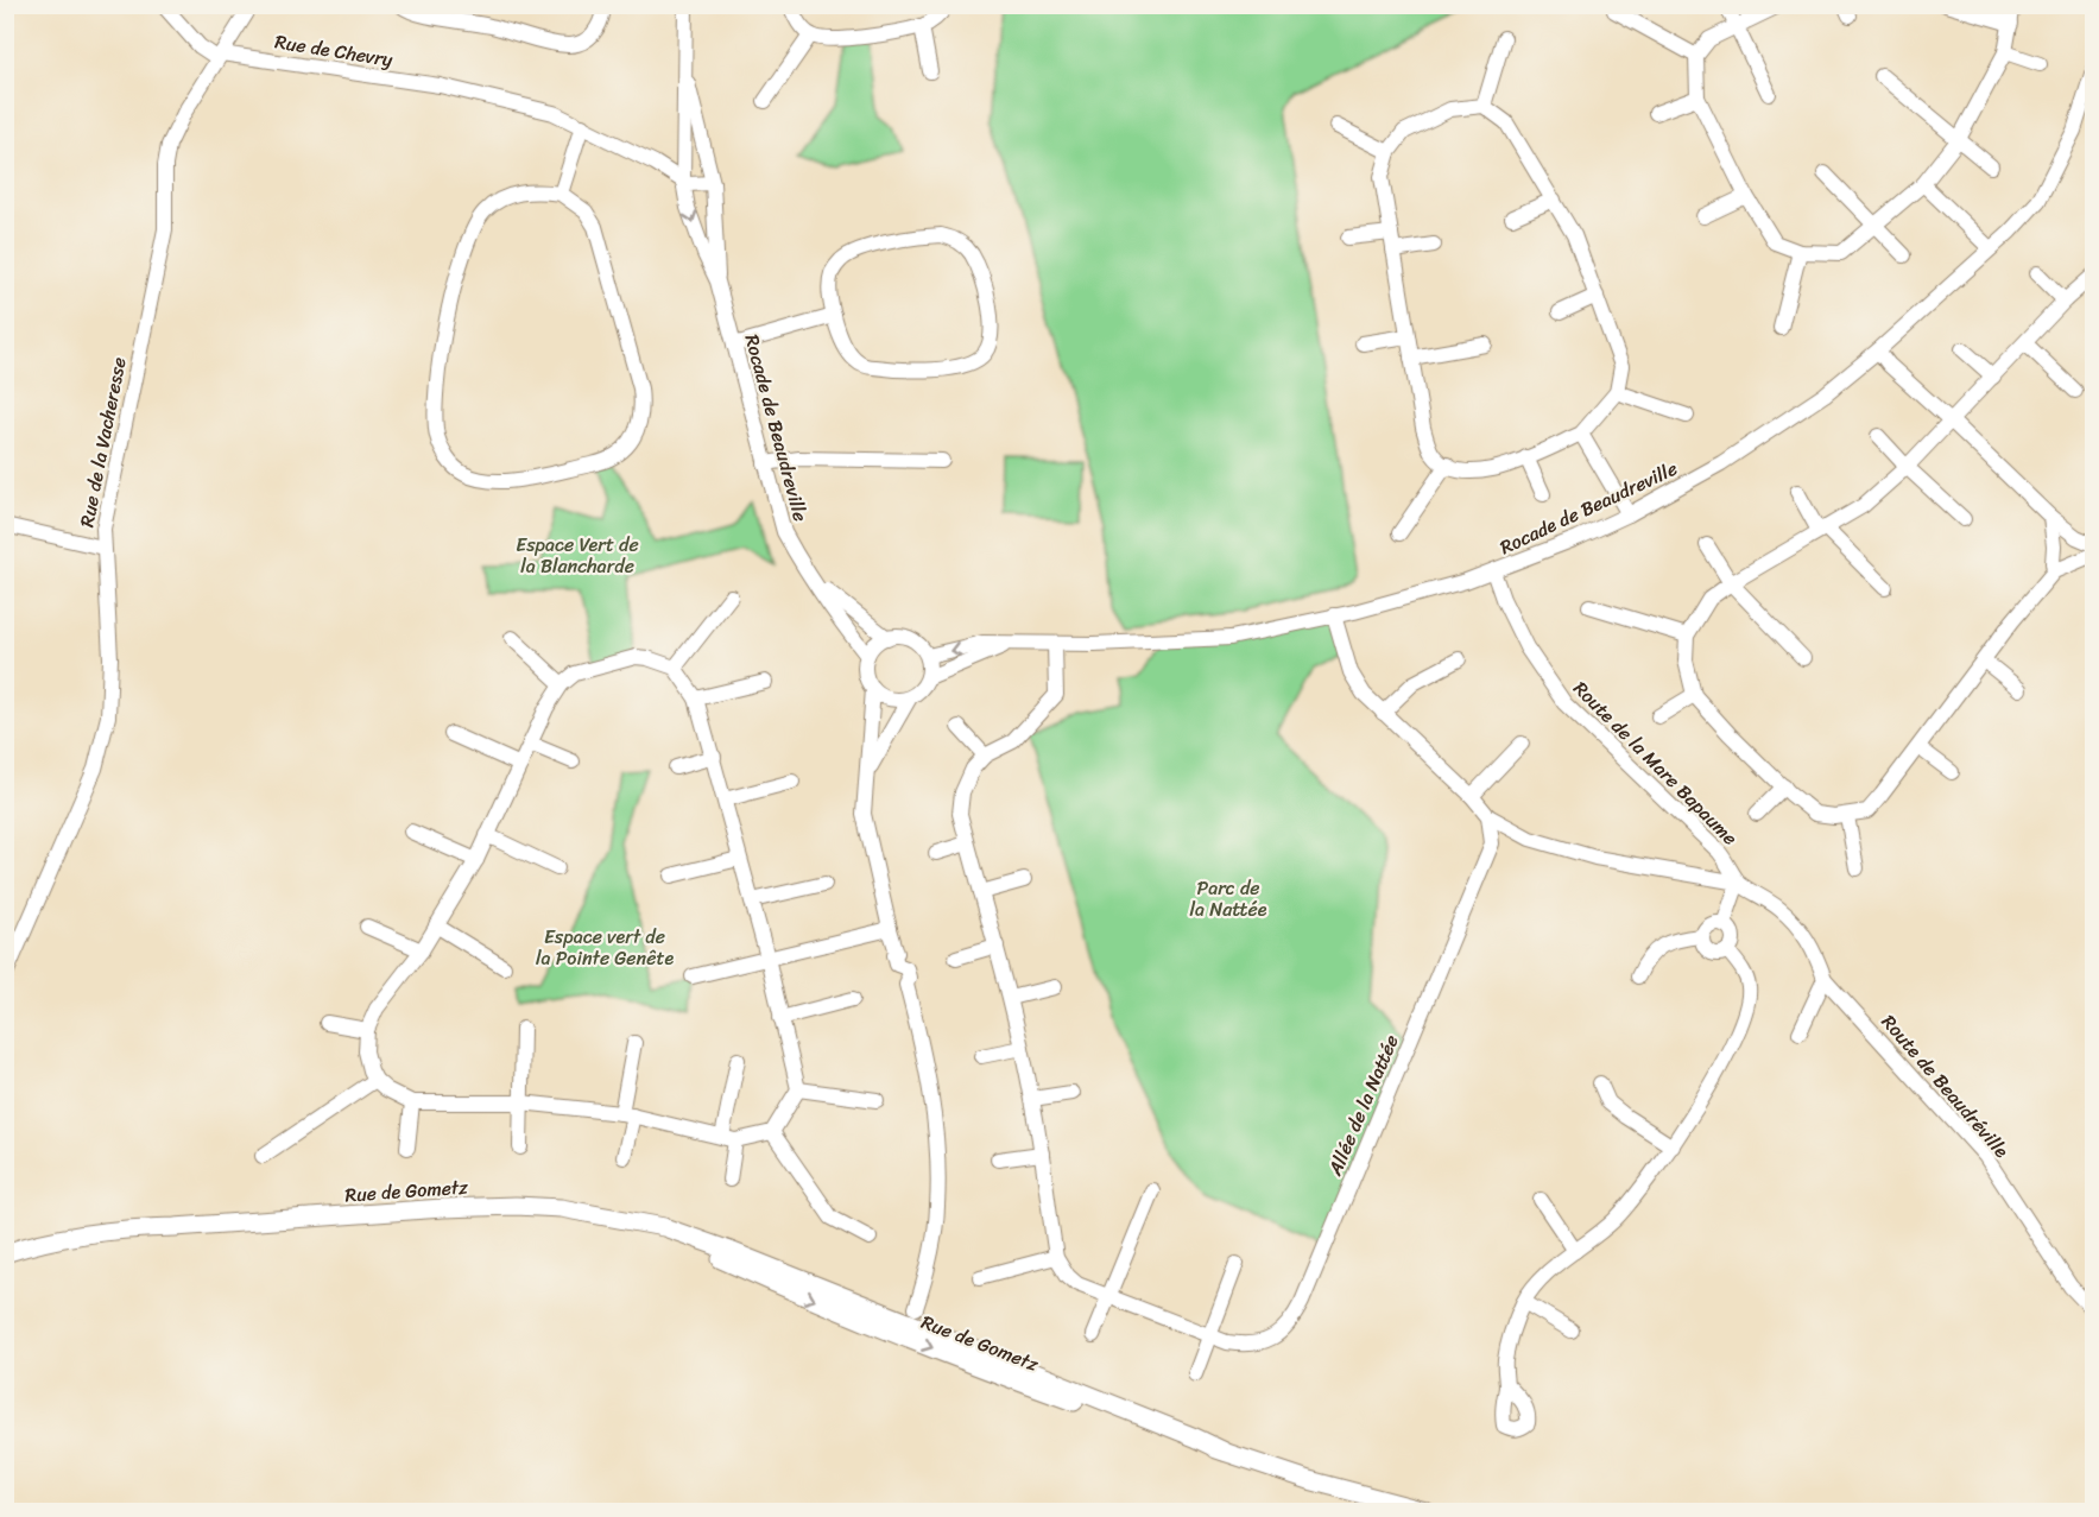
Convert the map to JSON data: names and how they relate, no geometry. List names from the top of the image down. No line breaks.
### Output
{"streets":{"main road":["Rue de Gometz"],"street":["Rue de Chevry","Rocade de Beaudreville","Rue de la Vacheresse","Route de la Mare Bapaume","Route de Beaudréville","Allée de la Nattée"]},"crossings":[["Rue de Chevry","Rocade de Beaudreville"],["Rue de Chevry","Rue de la Vacheresse"],["Rocade de Beaudreville","Route de la Mare Bapaume"],["Route de la Mare Bapaume","Route de Beaudréville"]],"parks":["Espace Vert de la Blancharde","Parc de la Nattée","Espace vert de la Pointe Genête"]}
